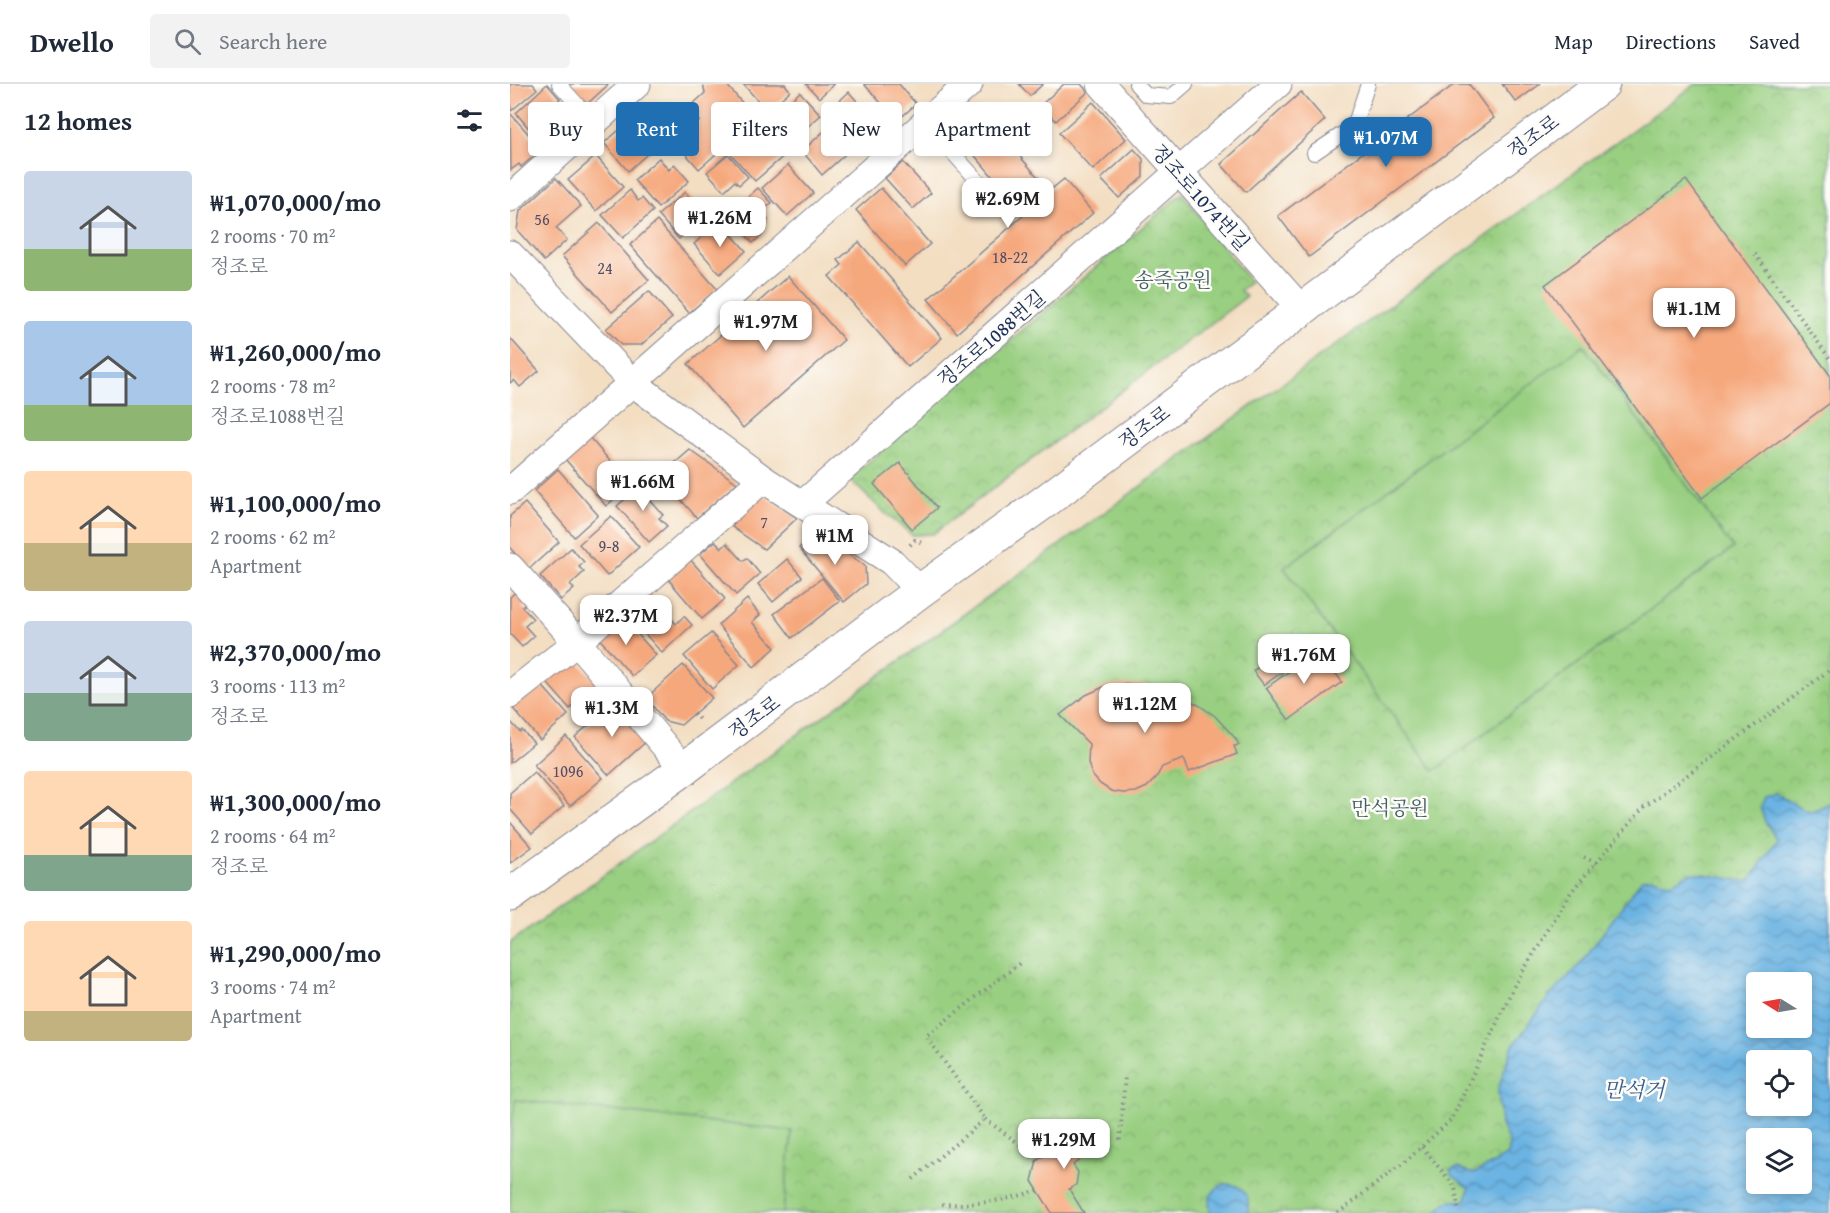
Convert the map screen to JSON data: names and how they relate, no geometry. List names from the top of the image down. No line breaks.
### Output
{"streets":{"street":["정조로","정조로1074번길","정조로1088번길"]},"crossings":[["정조로","정조로1074번길"],["정조로1074번길","정조로1088번길"]],"water":["만석거"],"parks":["송죽공원","만석공원"],"house_numbers":["56","18-22","24","7","9-8","1096"],"north":"left","page":{"header":"Dwello","search":"Search here","nav":["Map","Directions","Saved"],"heading":"12 homes","chip":["Buy","Rent","Filters","New","Apartment"],"price":["₩1.07M","₩2.69M","₩1.26M","₩1.1M","₩1.97M","₩1.66M","₩1M","₩2.37M","₩1.76M","₩1.12M","₩1.3M","₩1.29M"],"list":[{"name":"₩1,070,000/mo","note":"2 rooms · 70 m² · 정조로"},{"name":"₩1,260,000/mo","note":"2 rooms · 78 m² · 정조로1088번길"},{"name":"₩1,100,000/mo","note":"2 rooms · 62 m² · Apartment"},{"name":"₩2,370,000/mo","note":"3 rooms · 113 m² · 정조로"},{"name":"₩1,300,000/mo","note":"2 rooms · 64 m² · 정조로"},{"name":"₩1,290,000/mo","note":"3 rooms · 74 m² · Apartment"}]}}
